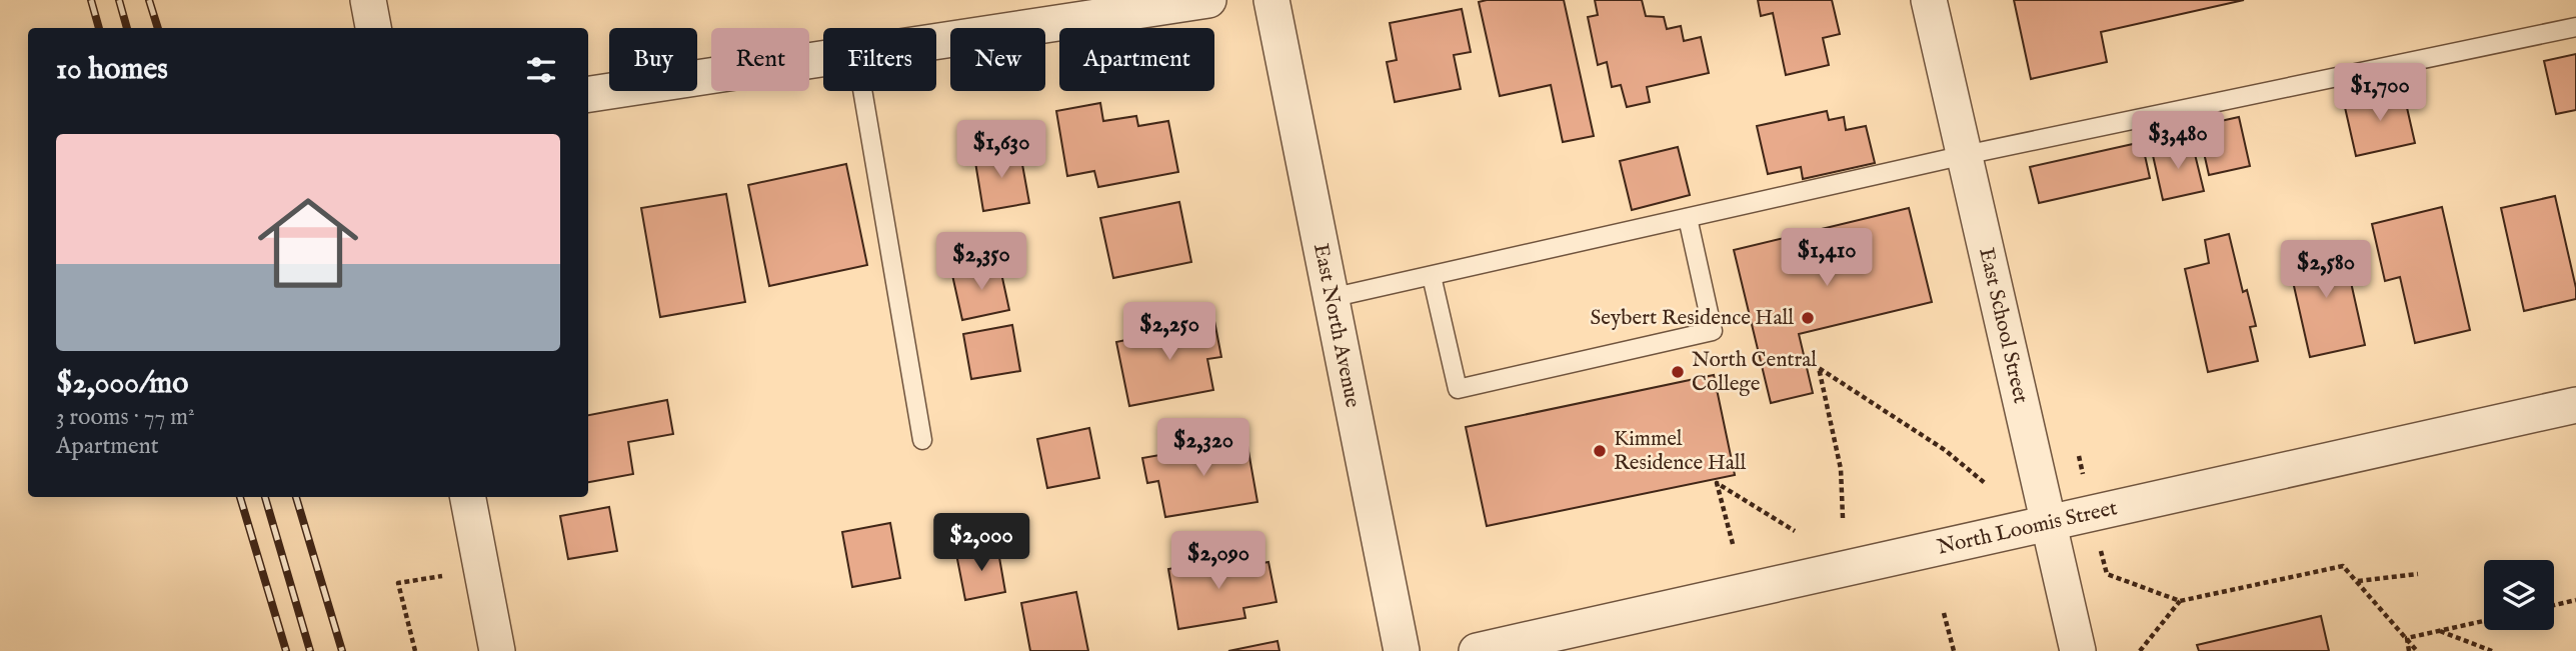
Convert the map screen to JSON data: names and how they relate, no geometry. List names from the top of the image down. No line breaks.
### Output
{"streets":{"street":["East North Avenue","East School Street","North Loomis Street"]},"crossings":[["East School Street","North Loomis Street"]],"places":["Seybert Residence Hall","North Central College","Kimmel Residence Hall"],"page":{"chip":["Buy","Rent","Filters","New","Apartment"],"heading":"10 homes","price":["$1,700","$3,480","$1,630","$1,410","$2,350","$2,580","$2,250","$2,320","$2,000","$2,090"],"list":[{"name":"$2,000/mo","note":"3 rooms · 77 m² · Apartment"}]}}
